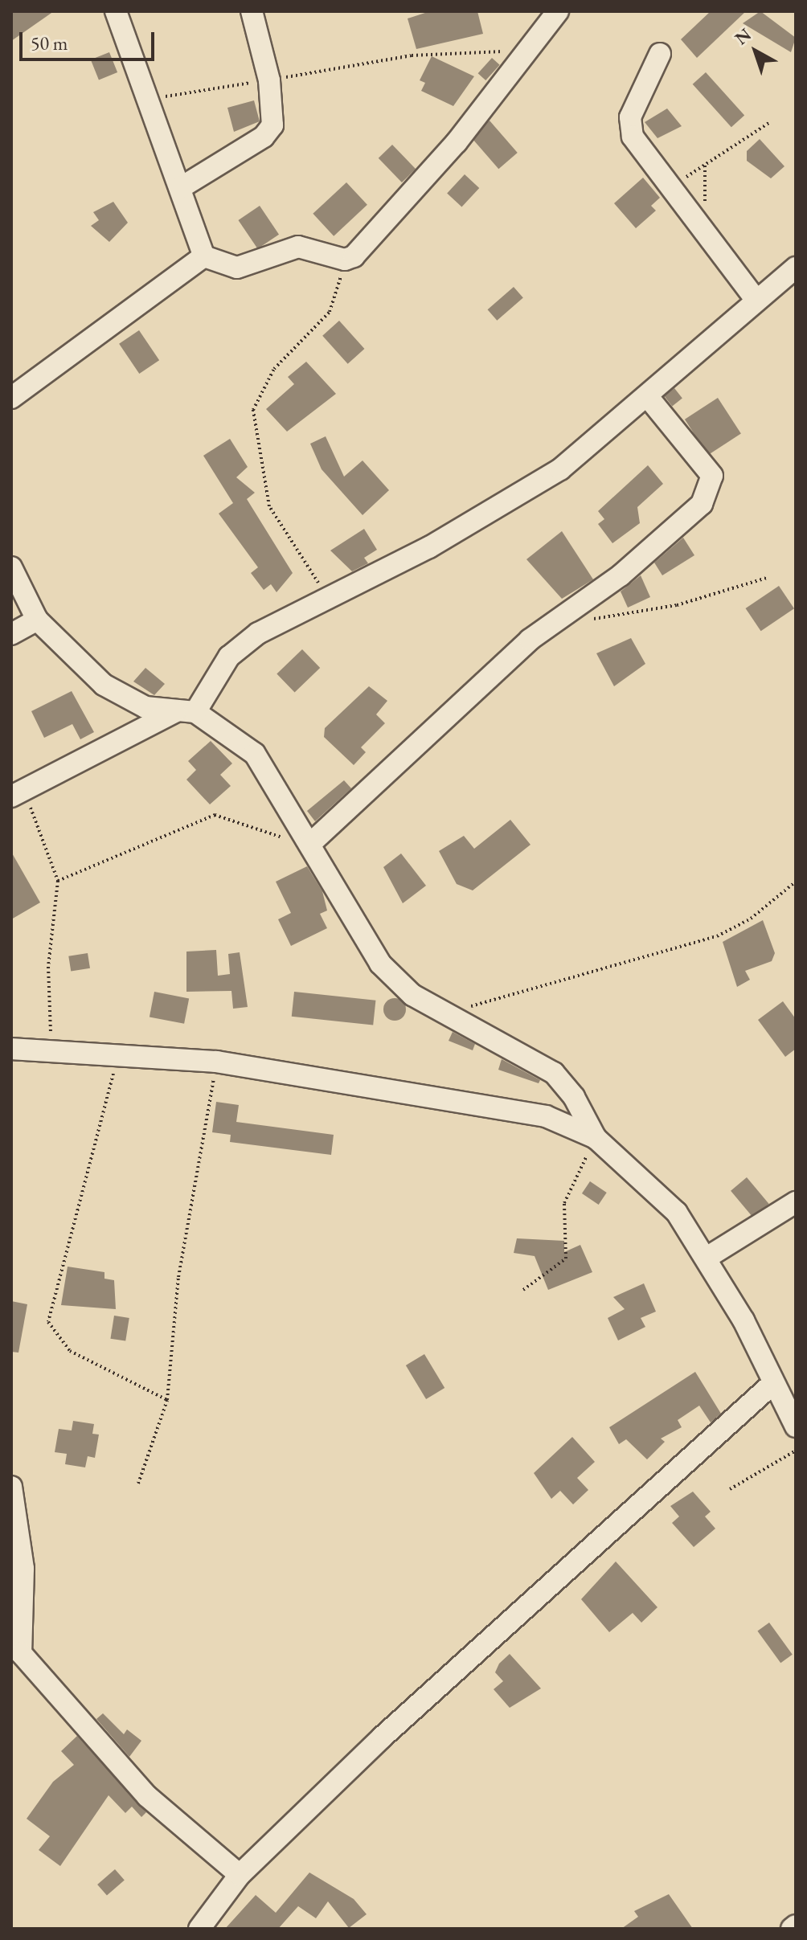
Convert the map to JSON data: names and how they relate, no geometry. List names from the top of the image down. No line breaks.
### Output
{"scale_bar":"50 m","north":"top left"}
